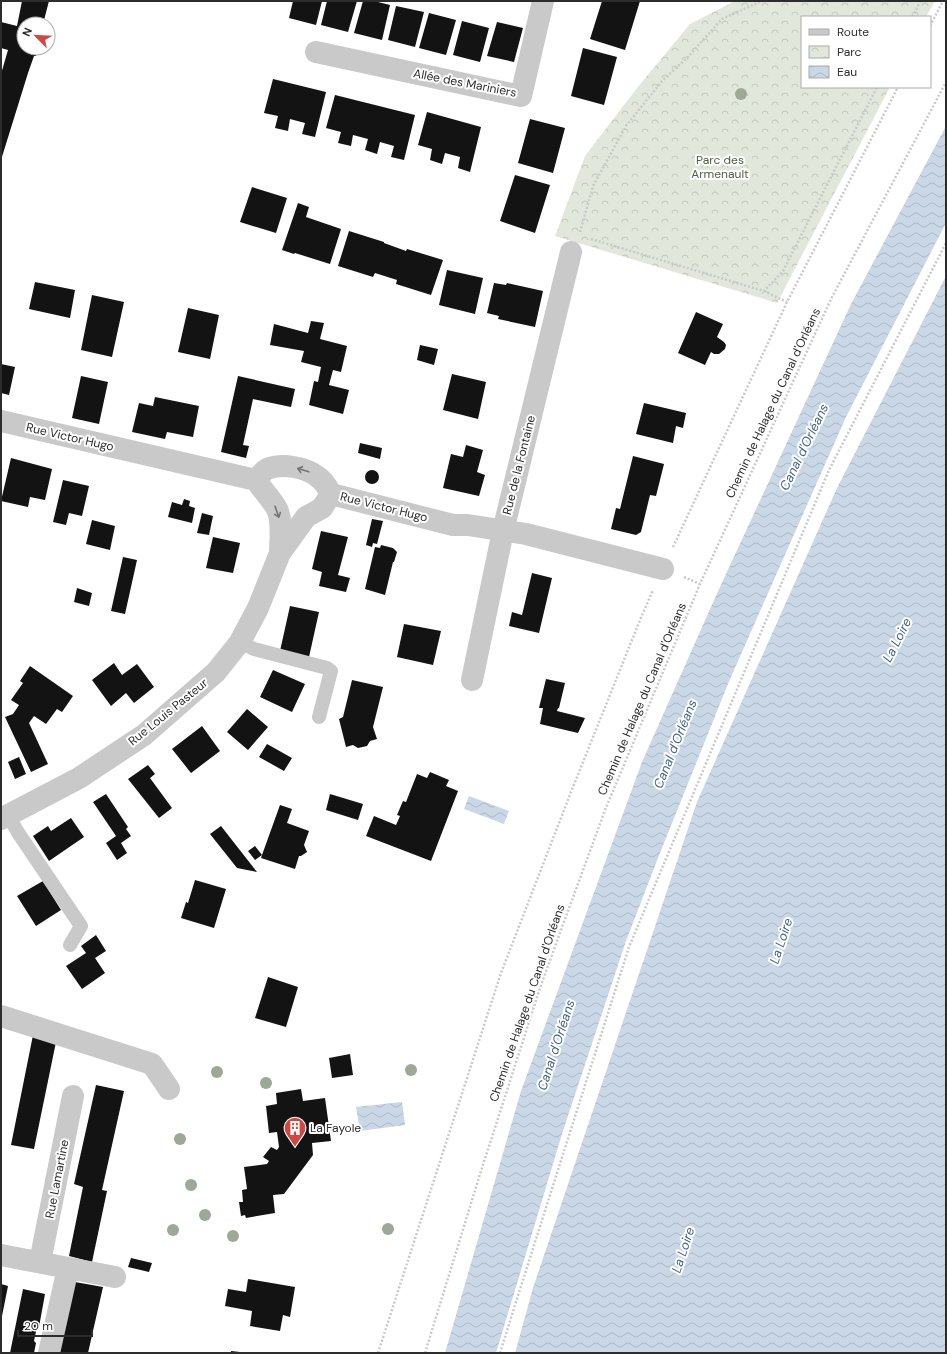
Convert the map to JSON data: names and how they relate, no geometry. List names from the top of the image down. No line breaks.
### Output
{"streets":{"street":["Allée des Mariniers","Rue Victor Hugo","Rue de la Fontaine","Rue Louis Pasteur","Rue Lamartine"],"path":["Chemin de Halage du Canal d'Orléans"]},"crossings":[["Rue Victor Hugo","Rue de la Fontaine"],["Rue Victor Hugo","Rue Louis Pasteur"]],"water":["Canal d'Orléans","La Loire"],"parks":["Parc des Armenault"],"places":{"building":["La Fayole"]},"legend":["Route","Parc","Eau"],"scale_bar":"20 m","north":"top left"}
